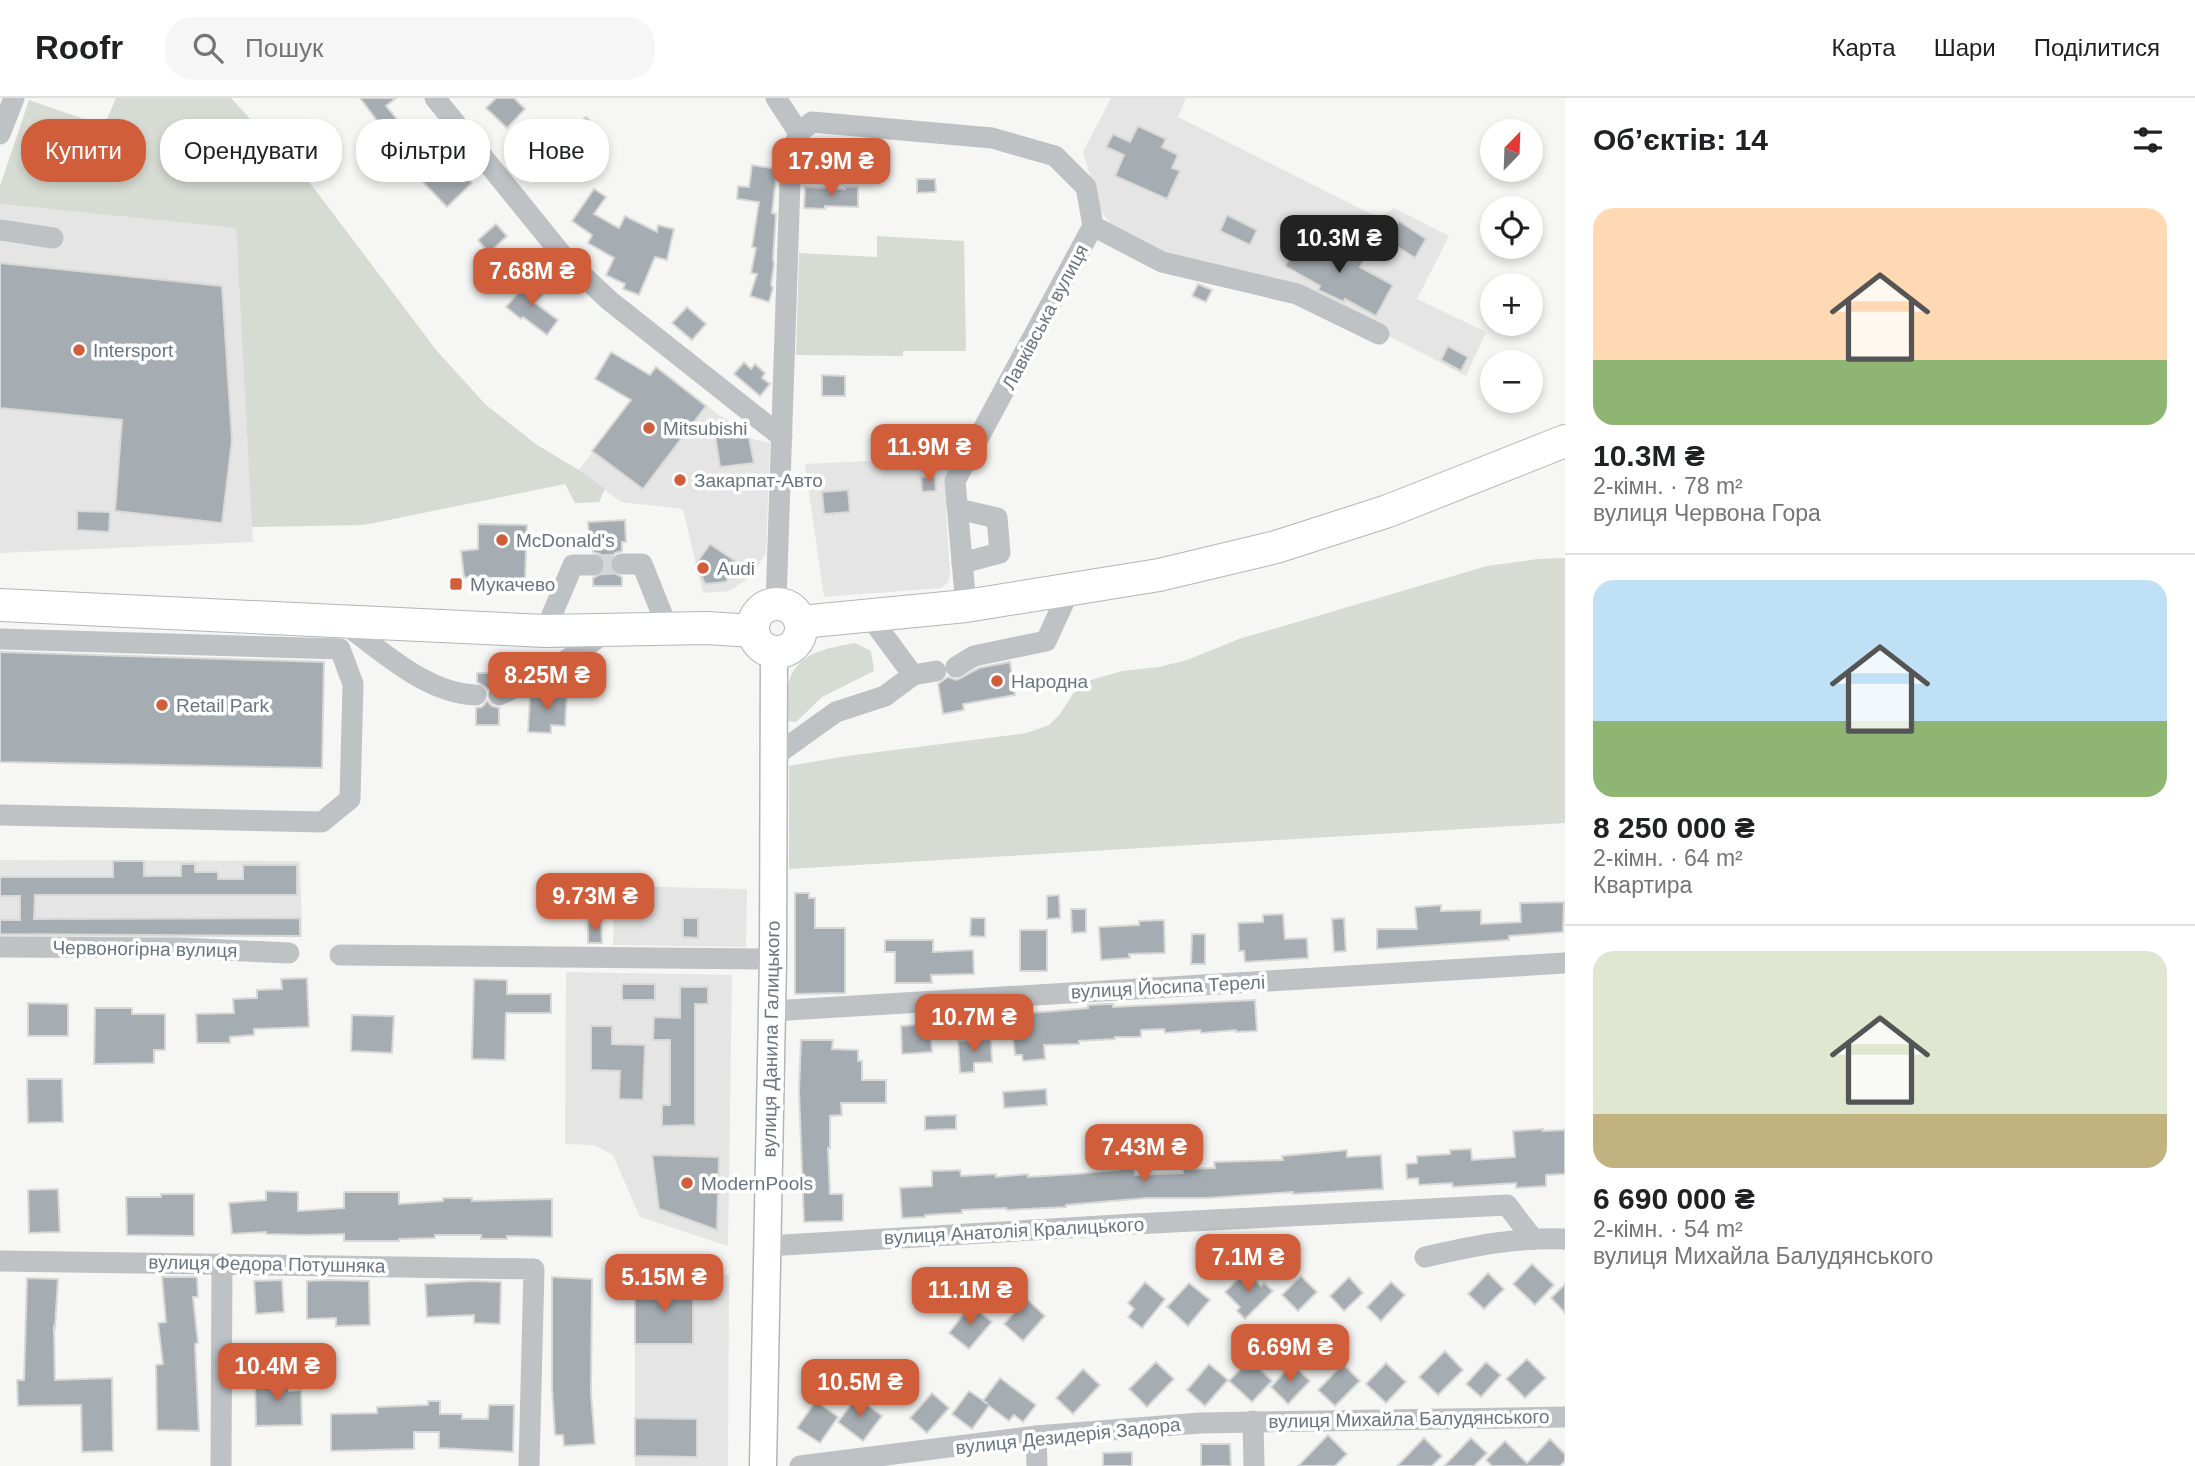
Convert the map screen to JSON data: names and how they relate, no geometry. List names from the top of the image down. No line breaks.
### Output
{"streets":{"main road":["вулиця Данила Галицького"],"street":["Лавківська вулиця","Червоногірна вулиця","вулиця Йосипа Терелі","вулиця Анатолія Кралицького","вулиця Федора Потушняка","вулиця Михайла Балудянського","вулиця Дезидерія Задора"]},"crossings":[["вулиця Йосипа Терелі","вулиця Данила Галицького"],["вулиця Данила Галицького","вулиця Анатолія Кралицького"],["вулиця Михайла Балудянського","вулиця Дезидерія Задора"]],"places":{"other":["Intersport","Mitsubishi","Закарпат-Авто","McDonald's","Audi","Народна","Retail Park","ModernPools"],"transit":["Мукачево"]},"north":"top right","page":{"header":"Roofr","search":"Пошук","nav":["Карта","Шари","Поділитися"],"heading":"Об’єктів: 14","map_buttons":["+","−"],"chip":["Купити","Орендувати","Фільтри","Нове"],"price":["17.9M ₴","10.3M ₴","7.68M ₴","11.9M ₴","8.25M ₴","9.73M ₴","10.7M ₴","7.43M ₴","7.1M ₴","5.15M ₴","11.1M ₴","6.69M ₴","10.4M ₴","10.5M ₴"],"list":[{"name":"10.3M ₴","note":"2-кімн. · 78 m² · вулиця Червона Гора"},{"name":"8 250 000 ₴","note":"2-кімн. · 64 m² · Квартира"},{"name":"6 690 000 ₴","note":"2-кімн. · 54 m² · вулиця Михайла Балудянського"}]}}
